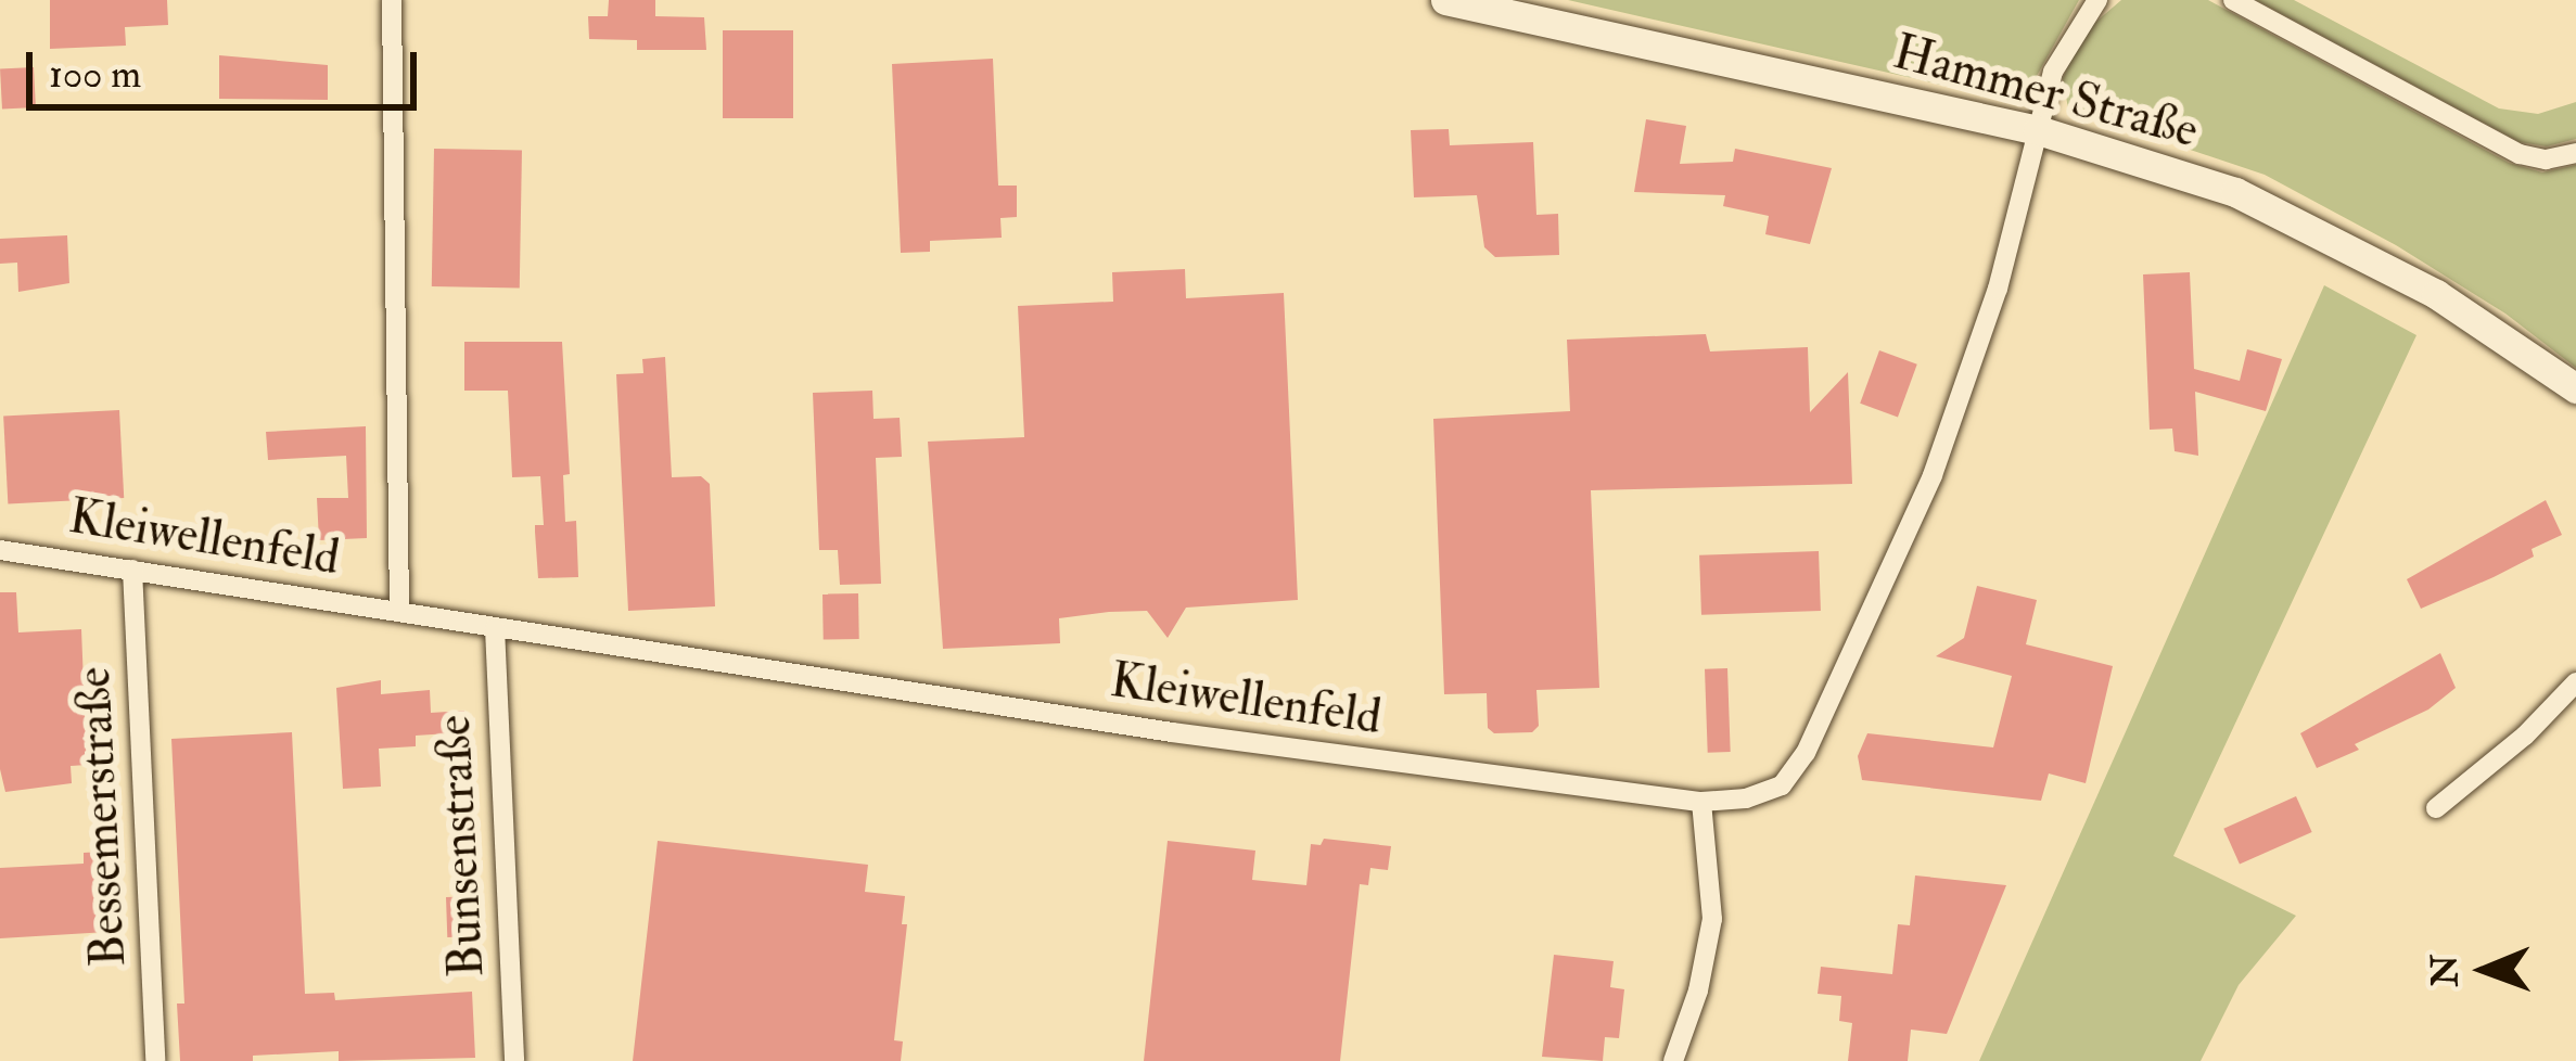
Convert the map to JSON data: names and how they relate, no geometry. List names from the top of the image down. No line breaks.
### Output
{"streets":{"main road":["Hammer Straße"],"street":["Kleiwellenfeld","Bessemerstraße","Bunsenstraße"]},"crossings":[["Hammer Straße","Kleiwellenfeld"],["Kleiwellenfeld","Bessemerstraße"],["Kleiwellenfeld","Bunsenstraße"]],"scale_bar":"100 m","north":"left"}
